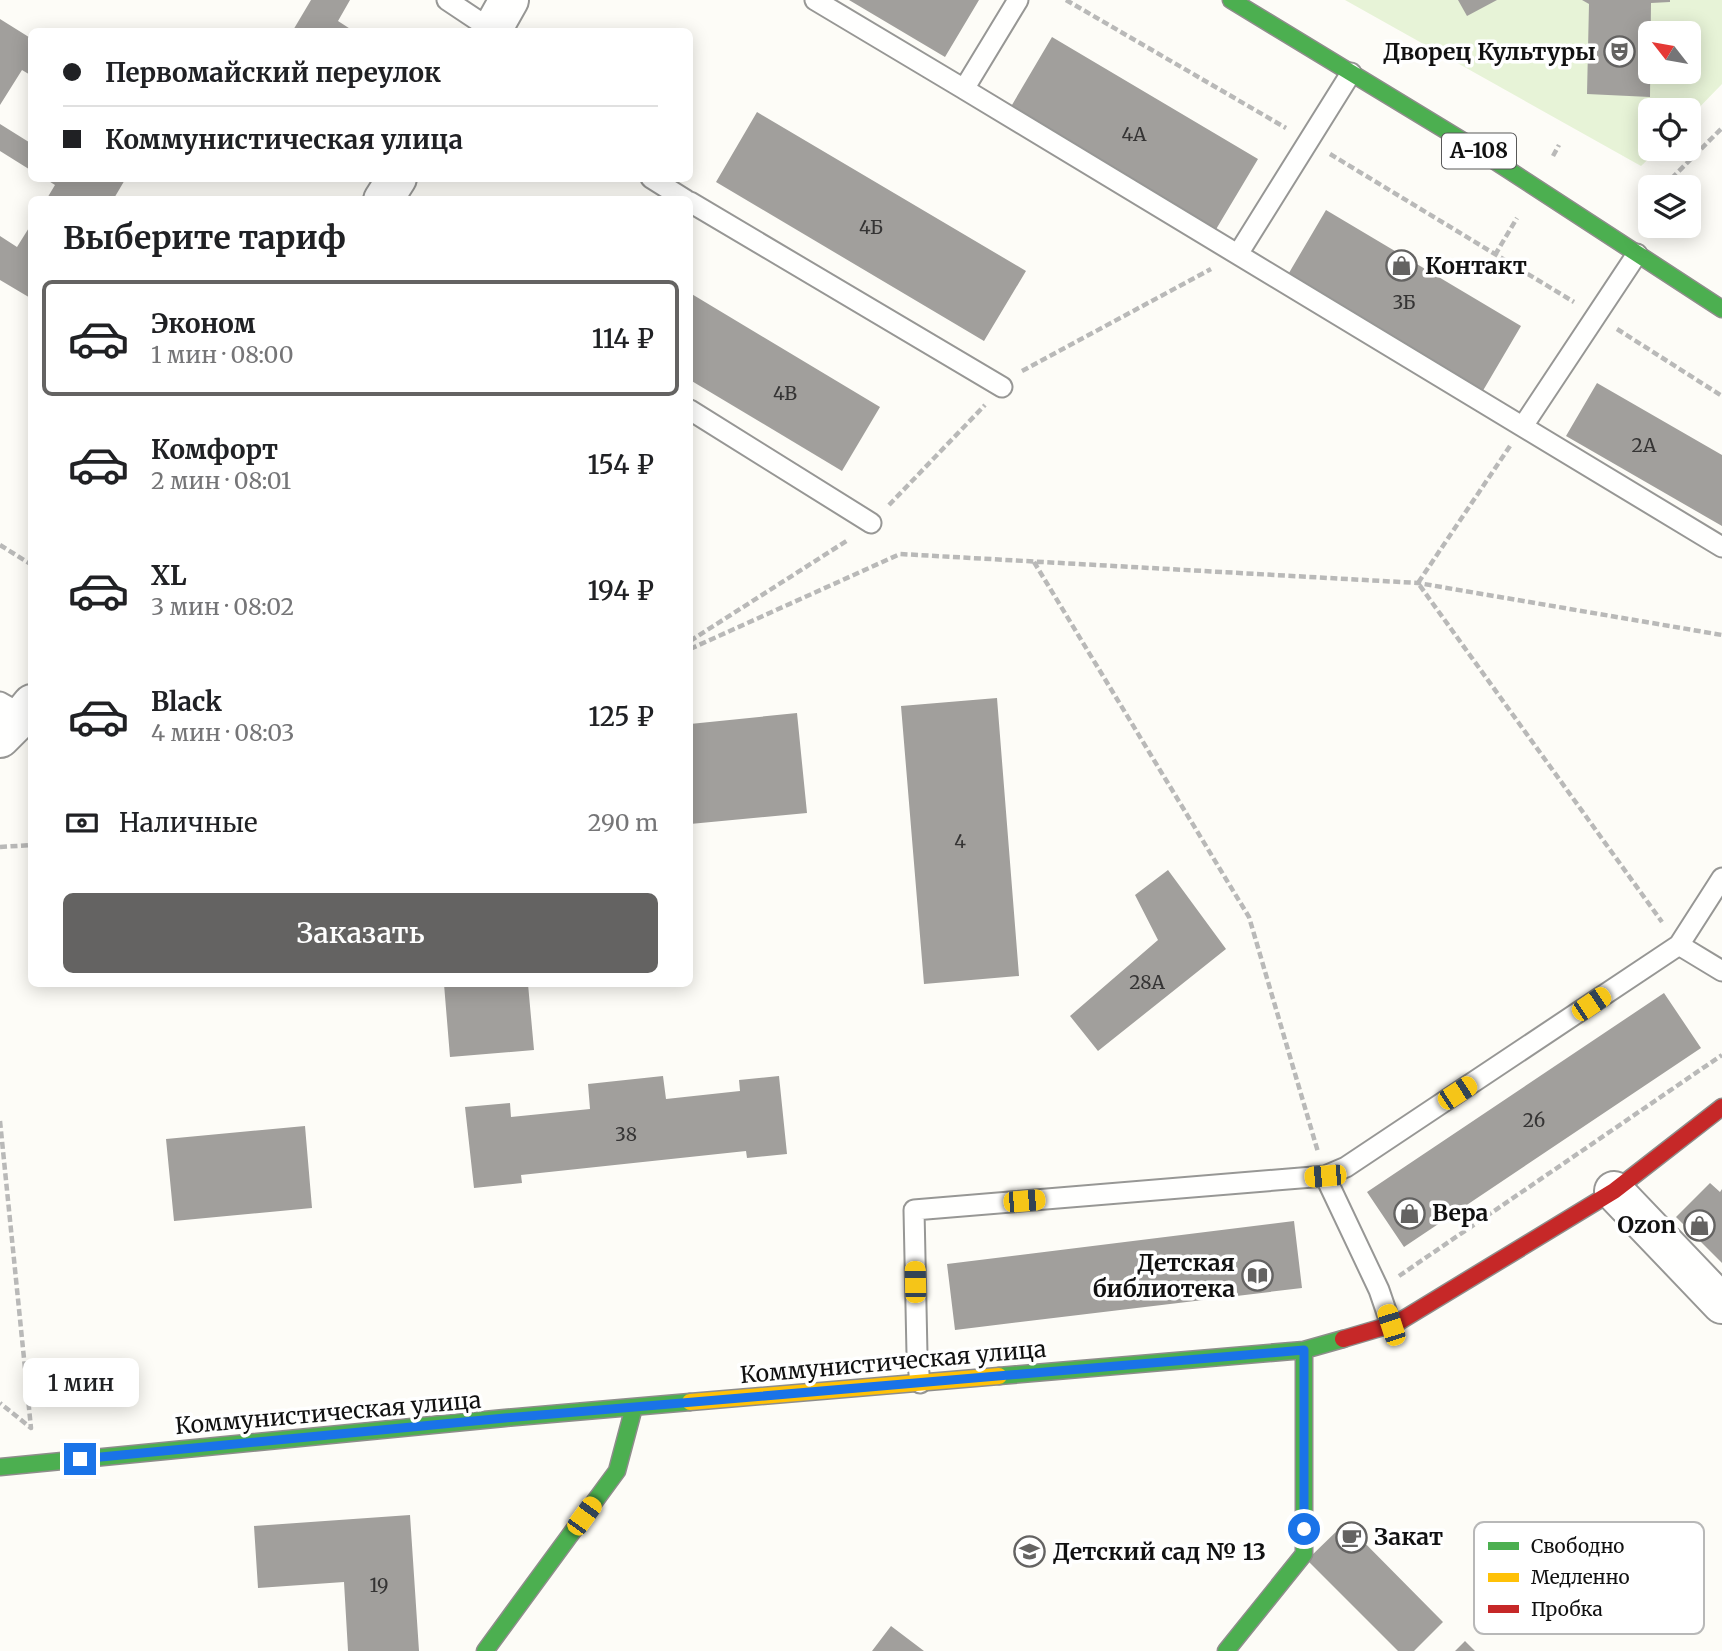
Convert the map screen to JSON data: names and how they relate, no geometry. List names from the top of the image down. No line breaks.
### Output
{"streets":{"main road":["А-108","Коммунистическая улица"]},"places":{"theatre":["Дворец Культуры"],"shop":["Контакт","Вера","Ozon"],"library":["Детская библиотека"],"cafe":["Закат"],"school or university":["Детский сад № 13"]},"house_numbers":["4А","4Б","3Б","4В","2А","4","28А","26","38","19"],"legend":["Свободно","Медленно","Пробка"],"north":"top left","page":{"banner":["Первомайский переулок","Коммунистическая улица"],"heading":"Выберите тариф","list":[{"name":"Эконом","note":"1 мин · 08:00","value":"114 ₽"},{"name":"Комфорт","note":"2 мин · 08:01","value":"154 ₽"},{"name":"XL","note":"3 мин · 08:02","value":"194 ₽"},{"name":"Black","note":"4 мин · 08:03","value":"125 ₽"}],"pay":["Наличные","290 m"],"buttons":"Заказать","bubble":"1 мин"}}
